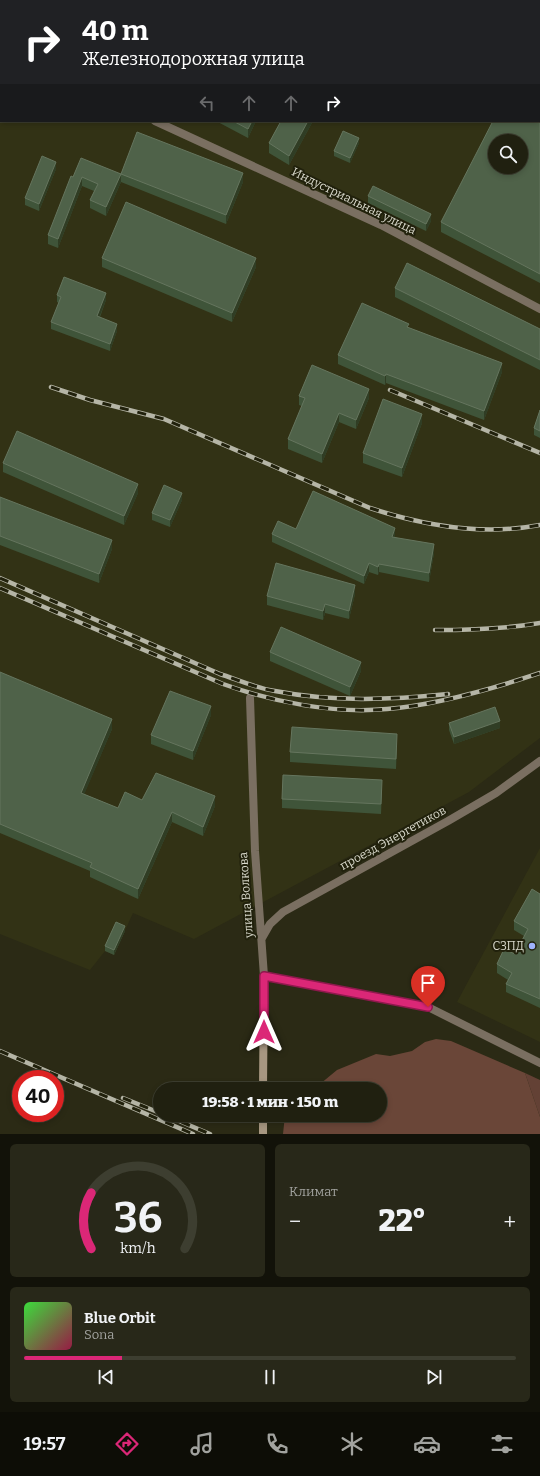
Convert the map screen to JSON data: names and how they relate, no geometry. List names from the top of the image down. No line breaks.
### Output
{"streets":{"street":["Индустриальная улица","проезд Энергетиков","улица Волкова"]},"crossings":[["проезд Энергетиков","улица Волкова"]],"places":["СЗПД"],"page":{"turn":["40 m","Железнодорожная улица"],"limit":"40","trip":"19:58 · 1 мин · 150 m","tile":"Климат","heat":["−","22°","+"],"song":["Blue Orbit","Sona"],"tabs":"19:57","gauge":["36","km/h"]}}
